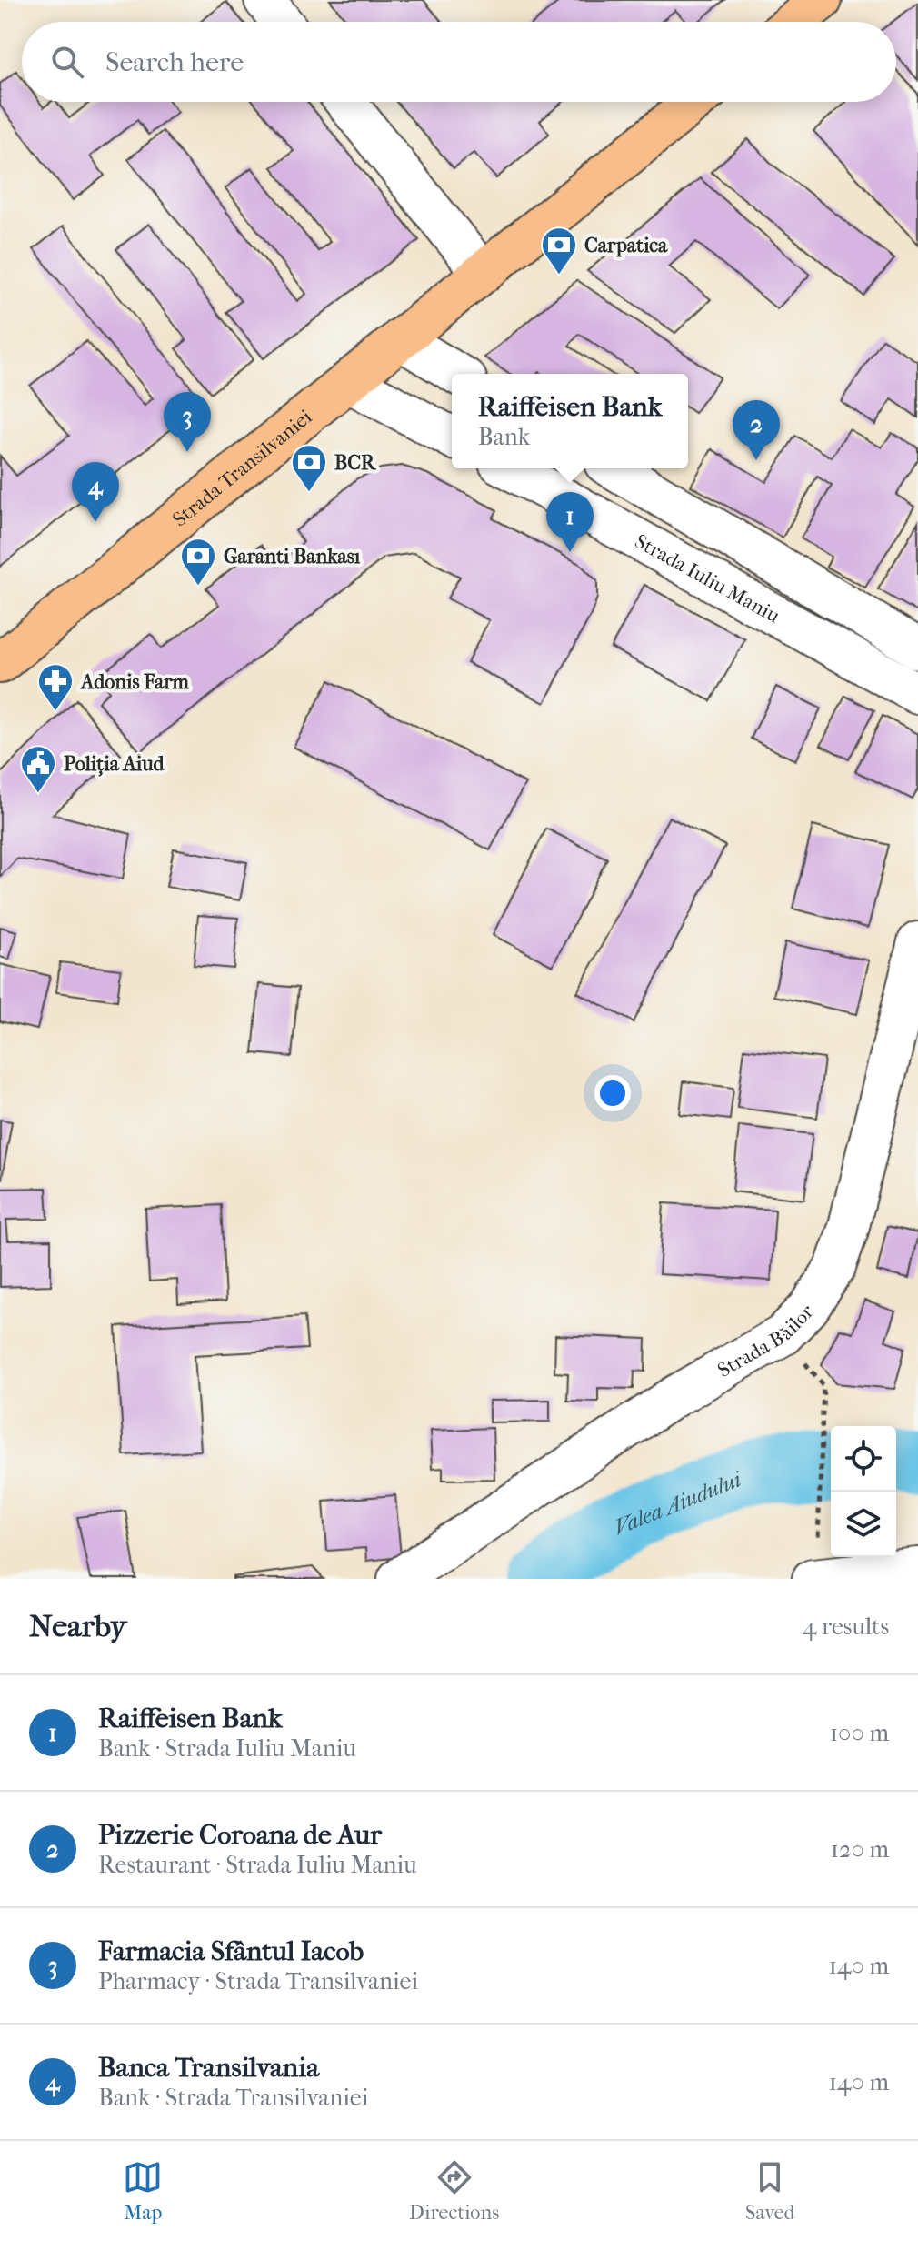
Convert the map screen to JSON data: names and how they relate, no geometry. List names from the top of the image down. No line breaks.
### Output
{"streets":{"main road":["Strada Transilvaniei"],"street":["Strada Iuliu Maniu","Strada Băilor"]},"water":["Valea Aiudului"],"places":{"bank":["Carpatica","BCR","Garanti Bankası"],"pharmacy":["Adonis Farm"],"public building":["Poliția Aiud"]},"page":{"search":"Search here","popup":["Raiffeisen Bank","Bank"],"pins":["3","2","4","1"],"heading":["Nearby","4 results"],"list":[{"mark":"1","name":"Raiffeisen Bank","note":"Bank · Strada Iuliu Maniu","value":"100 m"},{"mark":"2","name":"Pizzerie Coroana de Aur","note":"Restaurant · Strada Iuliu Maniu","value":"120 m"},{"mark":"3","name":"Farmacia Sfântul Iacob","note":"Pharmacy · Strada Transilvaniei","value":"140 m"},{"mark":"4","name":"Banca Transilvania","note":"Bank · Strada Transilvaniei","value":"140 m"}],"nav":["Map","Directions","Saved"]}}
